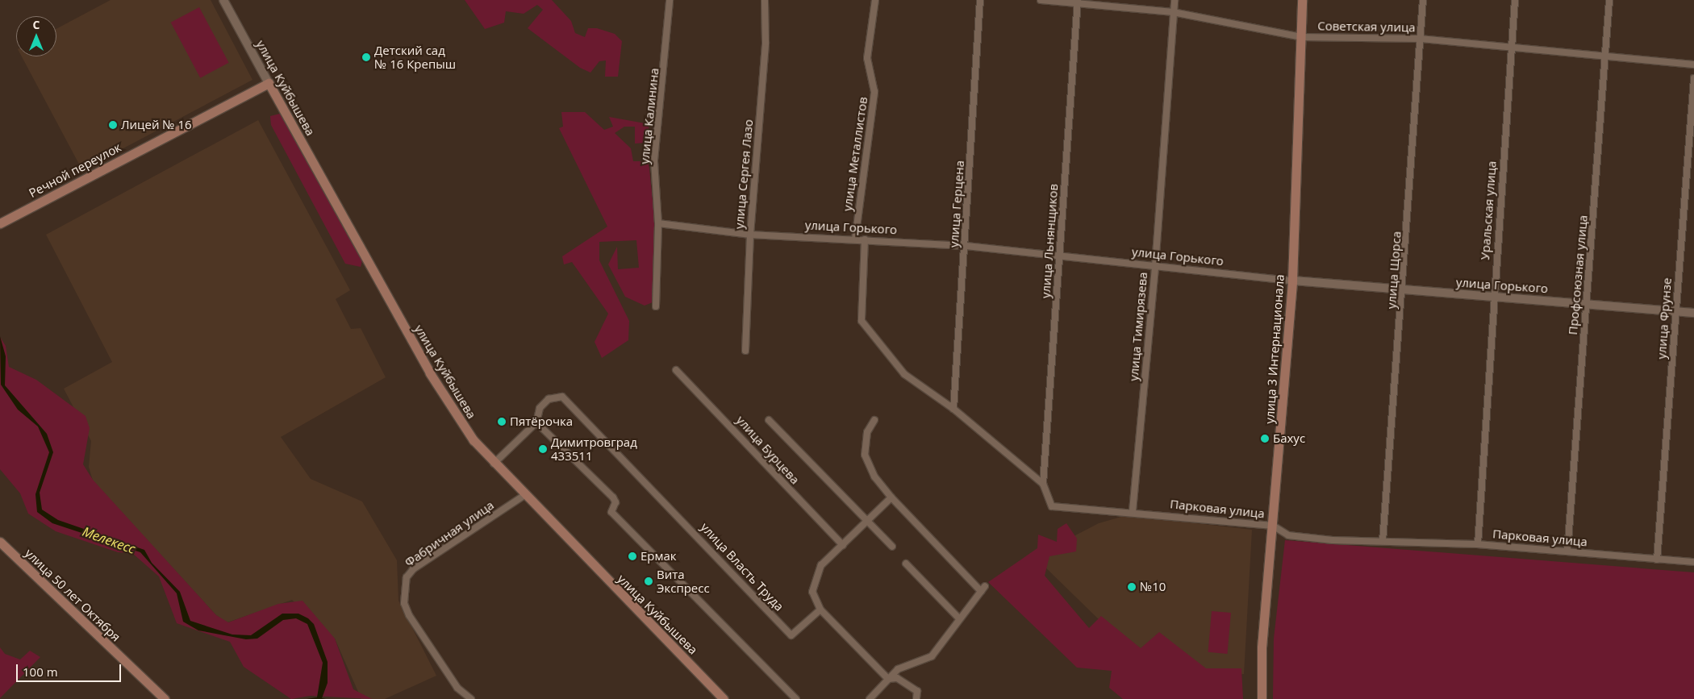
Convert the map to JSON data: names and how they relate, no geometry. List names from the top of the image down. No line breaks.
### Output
{"streets":{"main road":["улица Куйбышева","Речной переулок","улица 3 Интернационала","улица 50 лет Октября"],"street":["Советская улица","улица Калинина","улица Металлистов","улица Сергея Лазо","улица Герцена","Уральская улица","улица Горького","улица Льнянщиков","улица Щорса","Профсоюзная улица","улица Фрунзе","улица Тимирязева","улица Бурцева","Парковая улица","Фабричная улица","улица Власть Труда"]},"crossings":[["Советская улица","Уральская улица"],["Советская улица","улица Льнянщиков"],["Советская улица","улица Щорса"],["Советская улица","Профсоюзная улица"],["Советская улица","улица Тимирязева"],["Советская улица","улица 3 Интернационала"],["улица Куйбышева","Речной переулок"],["улица Куйбышева","Фабричная улица"],["улица Калинина","улица Горького"],["улица Металлистов","улица Горького"],["улица Сергея Лазо","улица Горького"],["улица Герцена","улица Горького"],["улица Герцена","Парковая улица"],["Уральская улица","улица Горького"],["Уральская улица","Парковая улица"],["улица Горького","улица Льнянщиков"],["улица Горького","улица Щорса"],["улица Горького","Профсоюзная улица"],["улица Горького","улица Фрунзе"],["улица Горького","улица Тимирязева"],["улица Горького","улица 3 Интернационала"],["улица Горького","Парковая улица"],["улица Льнянщиков","Парковая улица"],["улица Щорса","Парковая улица"],["Профсоюзная улица","Парковая улица"],["улица Фрунзе","Парковая улица"],["улица Тимирязева","Парковая улица"],["улица 3 Интернационала","Парковая улица"]],"water":["Мелекесс"],"places":["Детский сад № 16 Крепыш","Лицей № 16","Пятёрочка","Бахус","Димитровград 433511","Ермак","Вита Экспресс","№10"],"scale_bar":"100 m","north":"top"}
